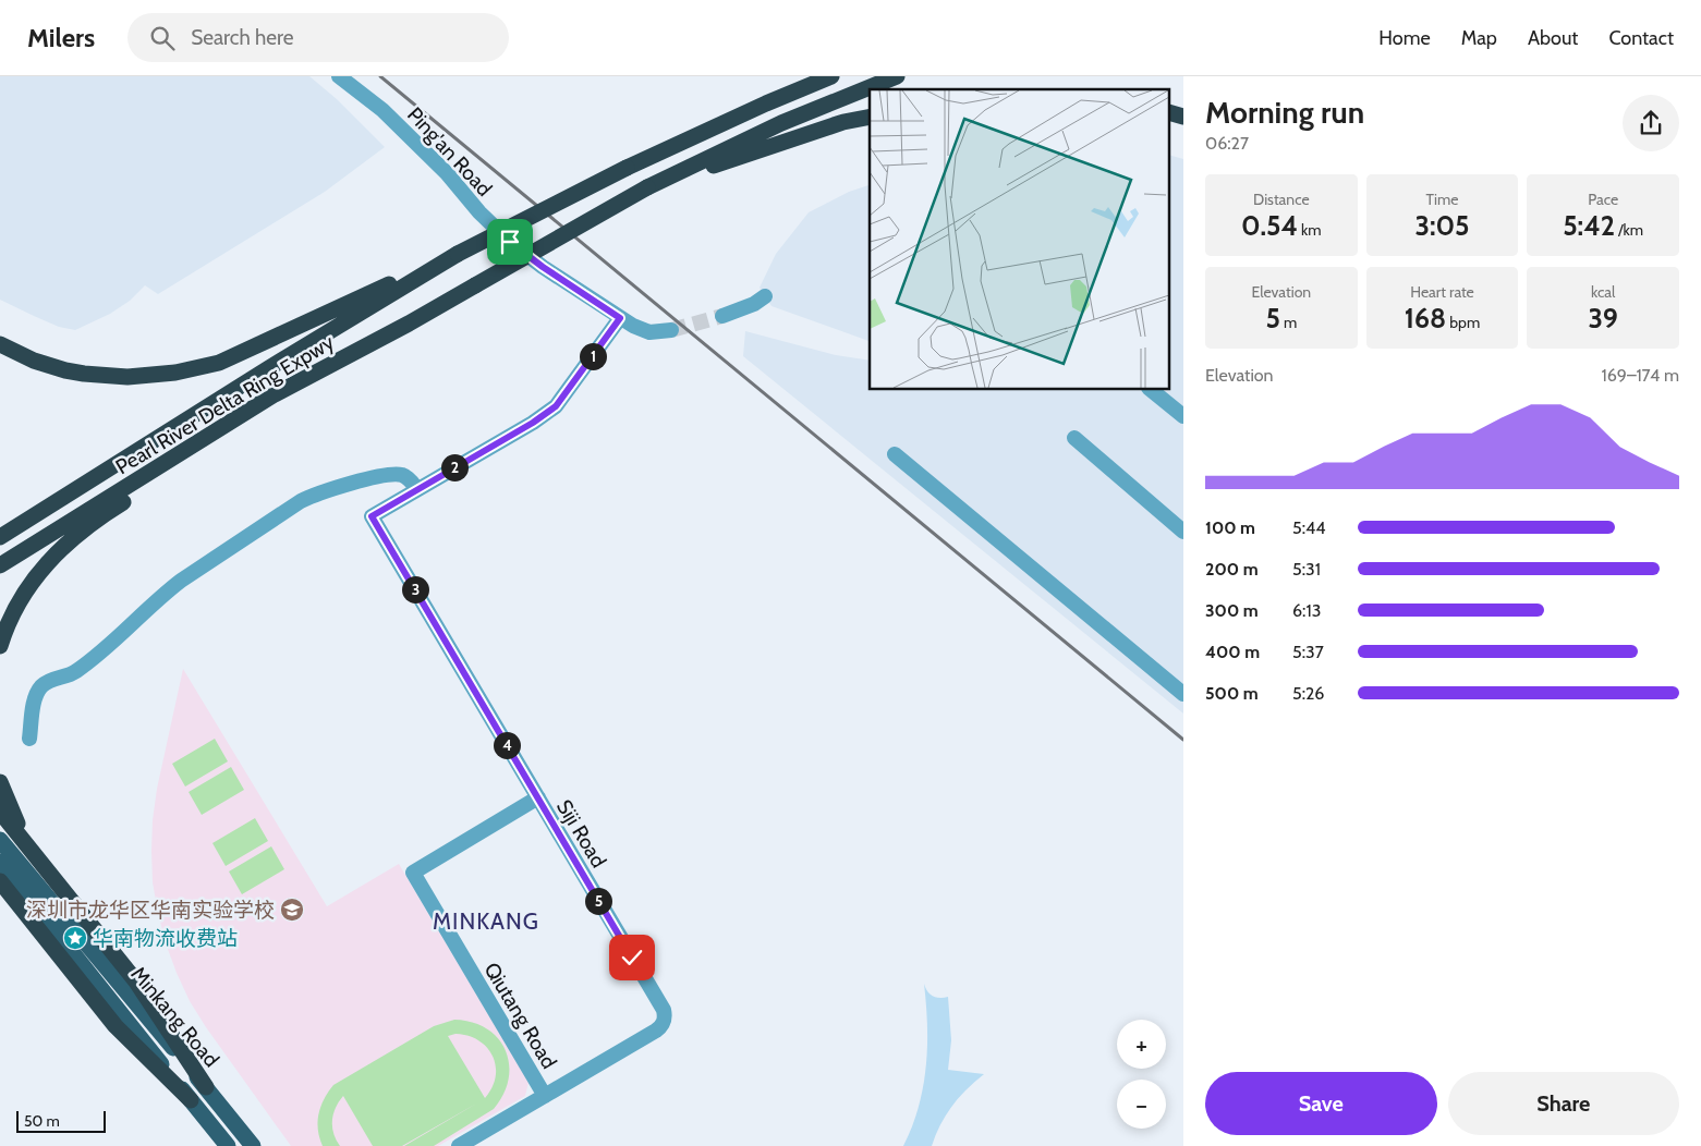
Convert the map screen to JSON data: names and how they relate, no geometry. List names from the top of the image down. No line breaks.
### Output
{"streets":{"highway":["Pearl River Delta Ring Expwy"],"main road":["Minkang Road"],"street":["Ping'an Road","Siji Road","Qiutang Road"]},"crossings":[["Siji Road","Qiutang Road"]],"districts":["MINKANG"],"places":{"school or university":["深圳市龙华区华南实验学校"],"place":["华南物流收费站"]},"scale_bar":"50 m","page":{"header":"Milers","search":"Search here","nav":["Home","Map","About","Contact"],"heading":["Morning run","06:27"],"stats":[["Distance","0.54 km"],["Time","3:05"],["Pace","5:42 /km"],["Elevation","5 m"],["Heart rate","168 bpm"],["kcal","39"]],"pins":["1","2","3","4","5"],"chart":["Elevation","169–174 m"],"list":[{"name":"100 m","note":"5:44"},{"name":"200 m","note":"5:31"},{"name":"300 m","note":"6:13"},{"name":"400 m","note":"5:37"},{"name":"500 m","note":"5:26"}],"map_buttons":["+","−"],"buttons":["Save","Share"],"scale":"50 m"}}
